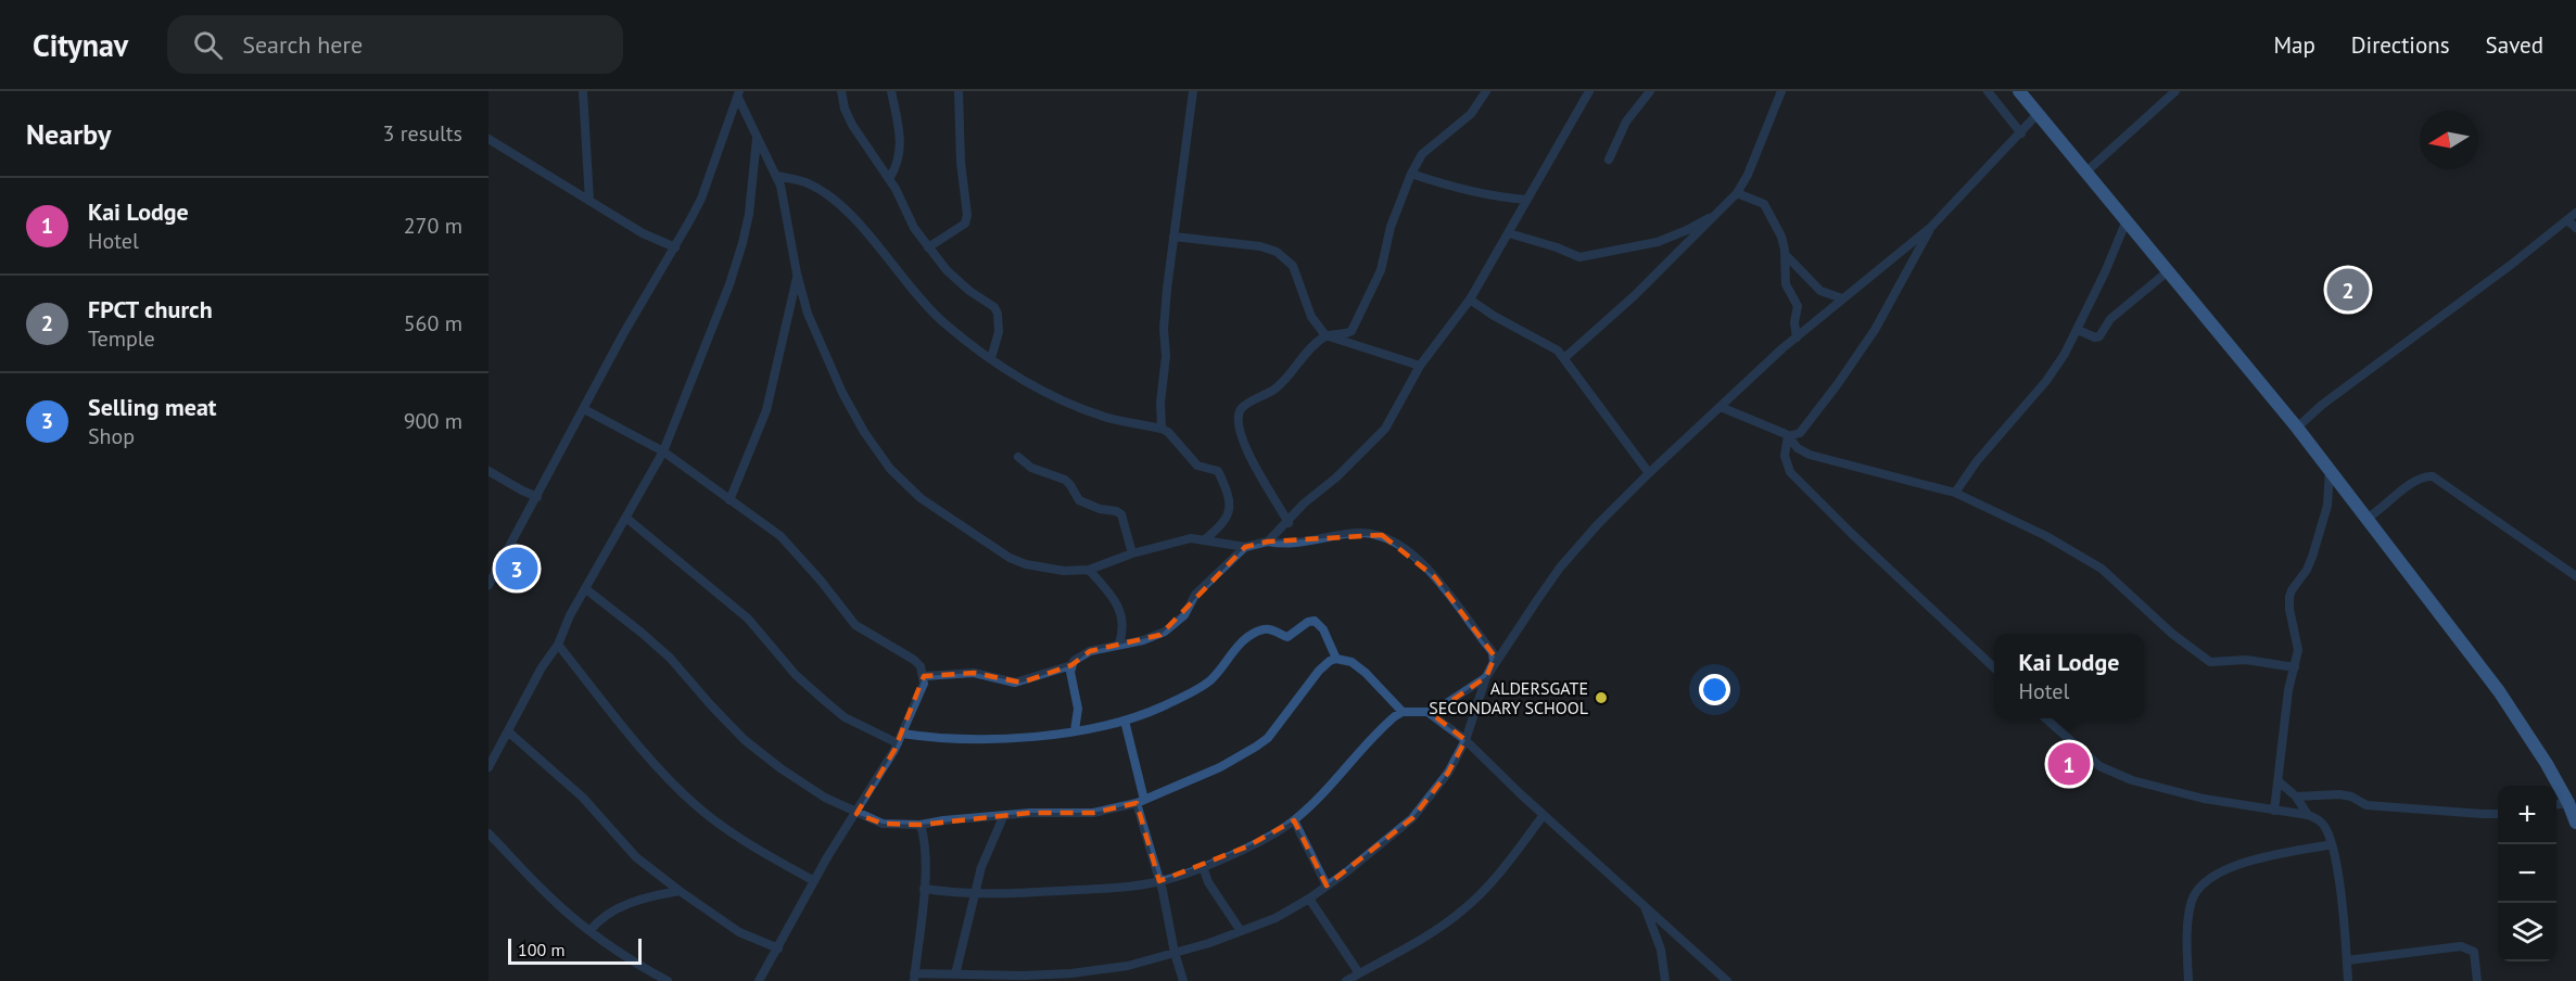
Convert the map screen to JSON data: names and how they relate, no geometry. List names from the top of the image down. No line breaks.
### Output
{"places":["ALDERSGATE SECONDARY SCHOOL"],"scale_bar":"100 m","north":"left","page":{"header":"Citynav","search":"Search here","nav":["Map","Directions","Saved"],"heading":["Nearby","3 results"],"list":[{"mark":"1","name":"Kai Lodge","note":"Hotel","value":"270 m"},{"mark":"2","name":"FPCT church","note":"Temple","value":"560 m"},{"mark":"3","name":"Selling meat","note":"Shop","value":"900 m"}],"pins":["2","3","1"],"popup":["Kai Lodge","Hotel"],"map_buttons":["+","−"],"scale":"100 m"}}
